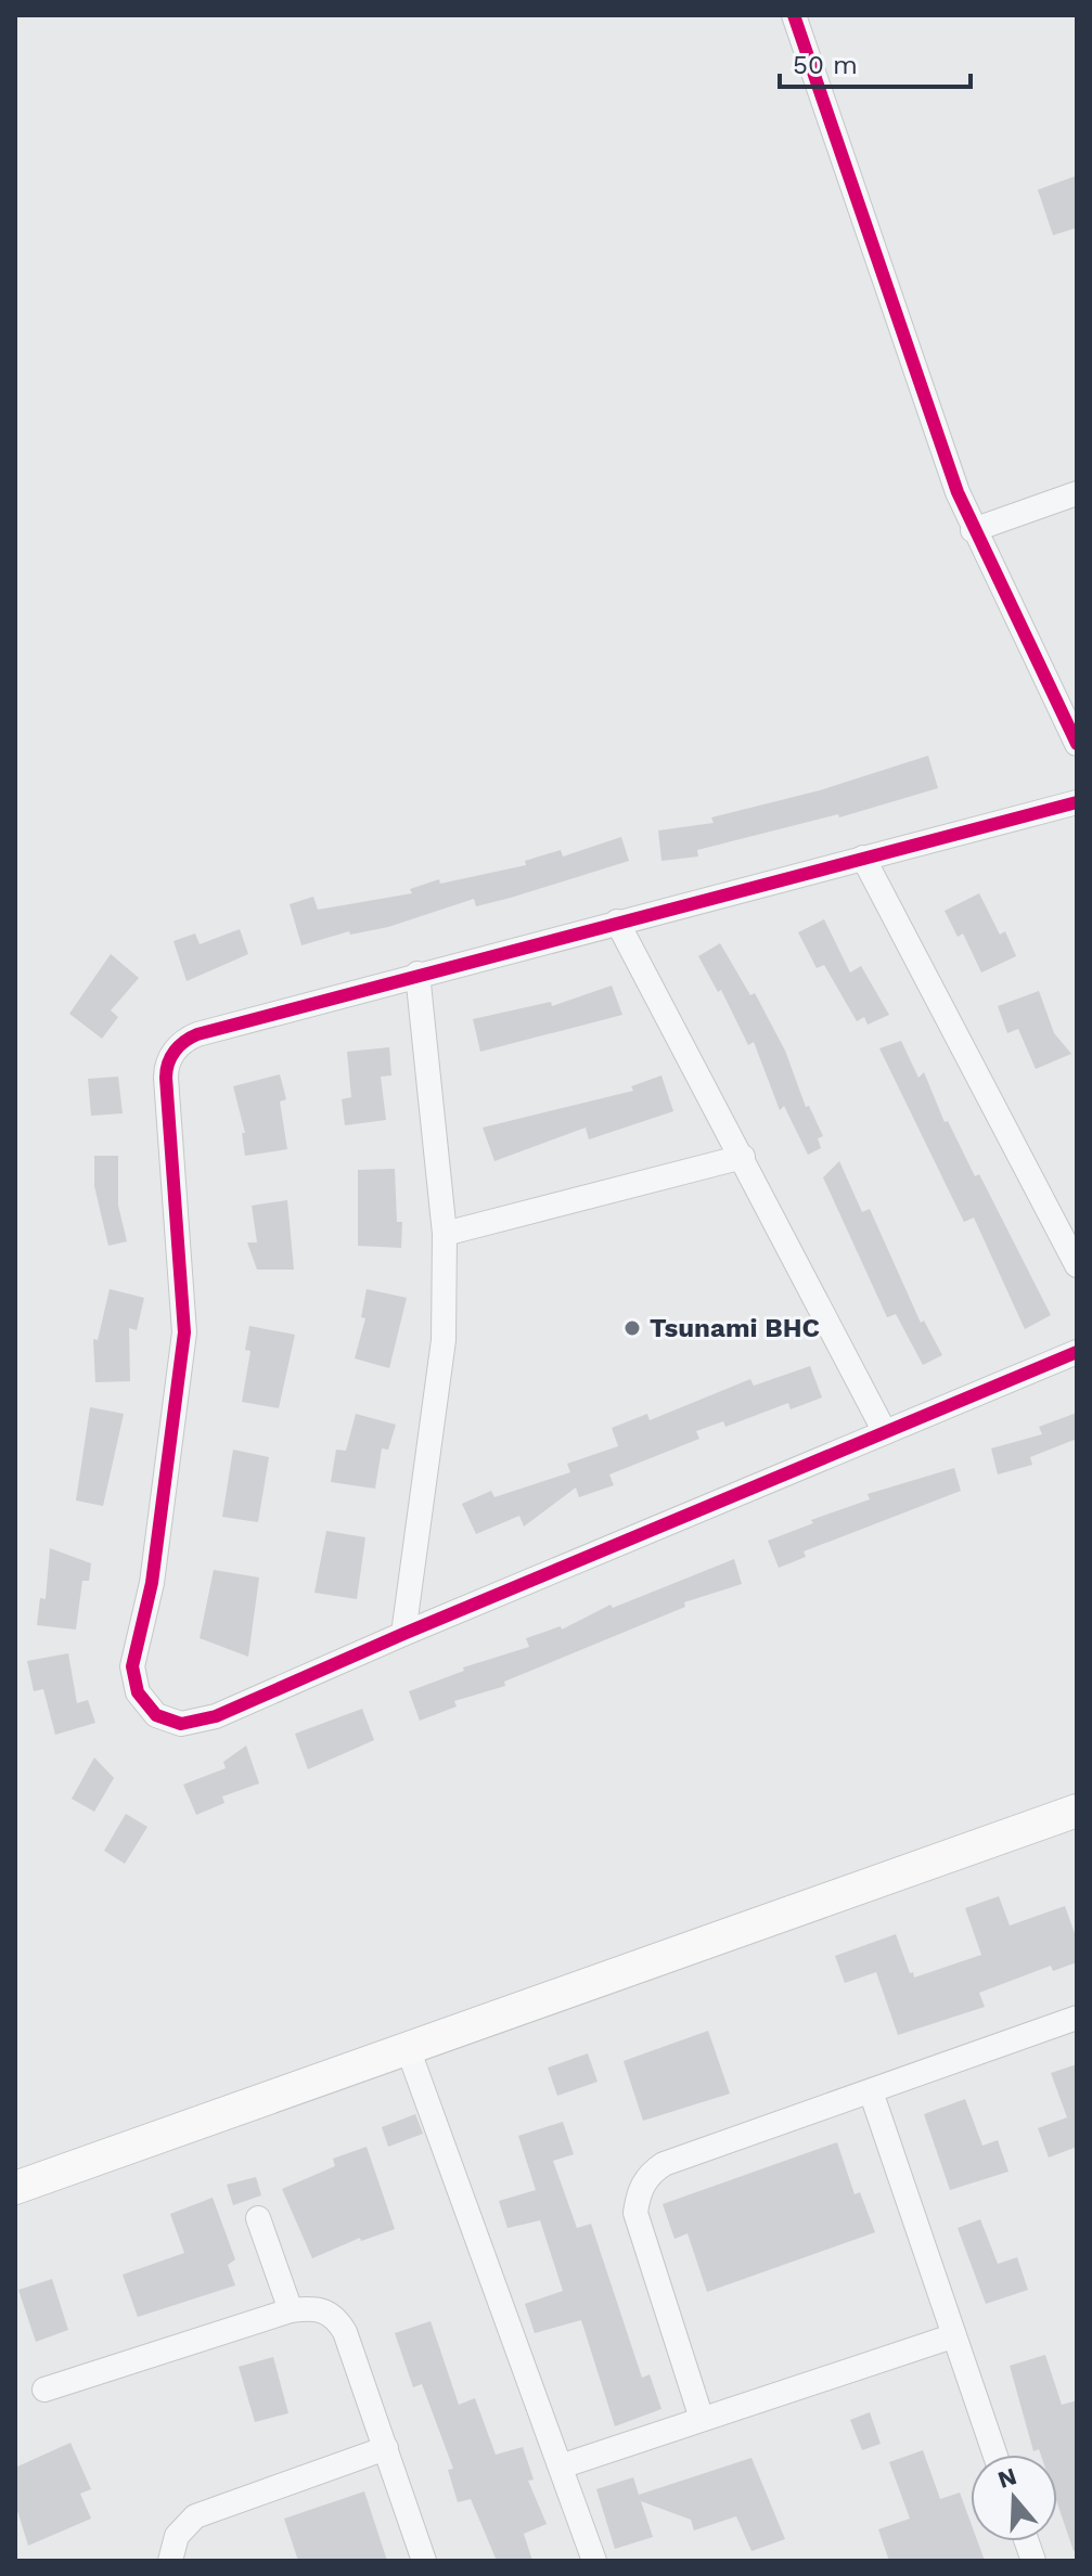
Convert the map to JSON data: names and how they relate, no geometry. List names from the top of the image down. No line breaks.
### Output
{"places":["Tsunami BHC"],"scale_bar":"50 m","north":"top"}
